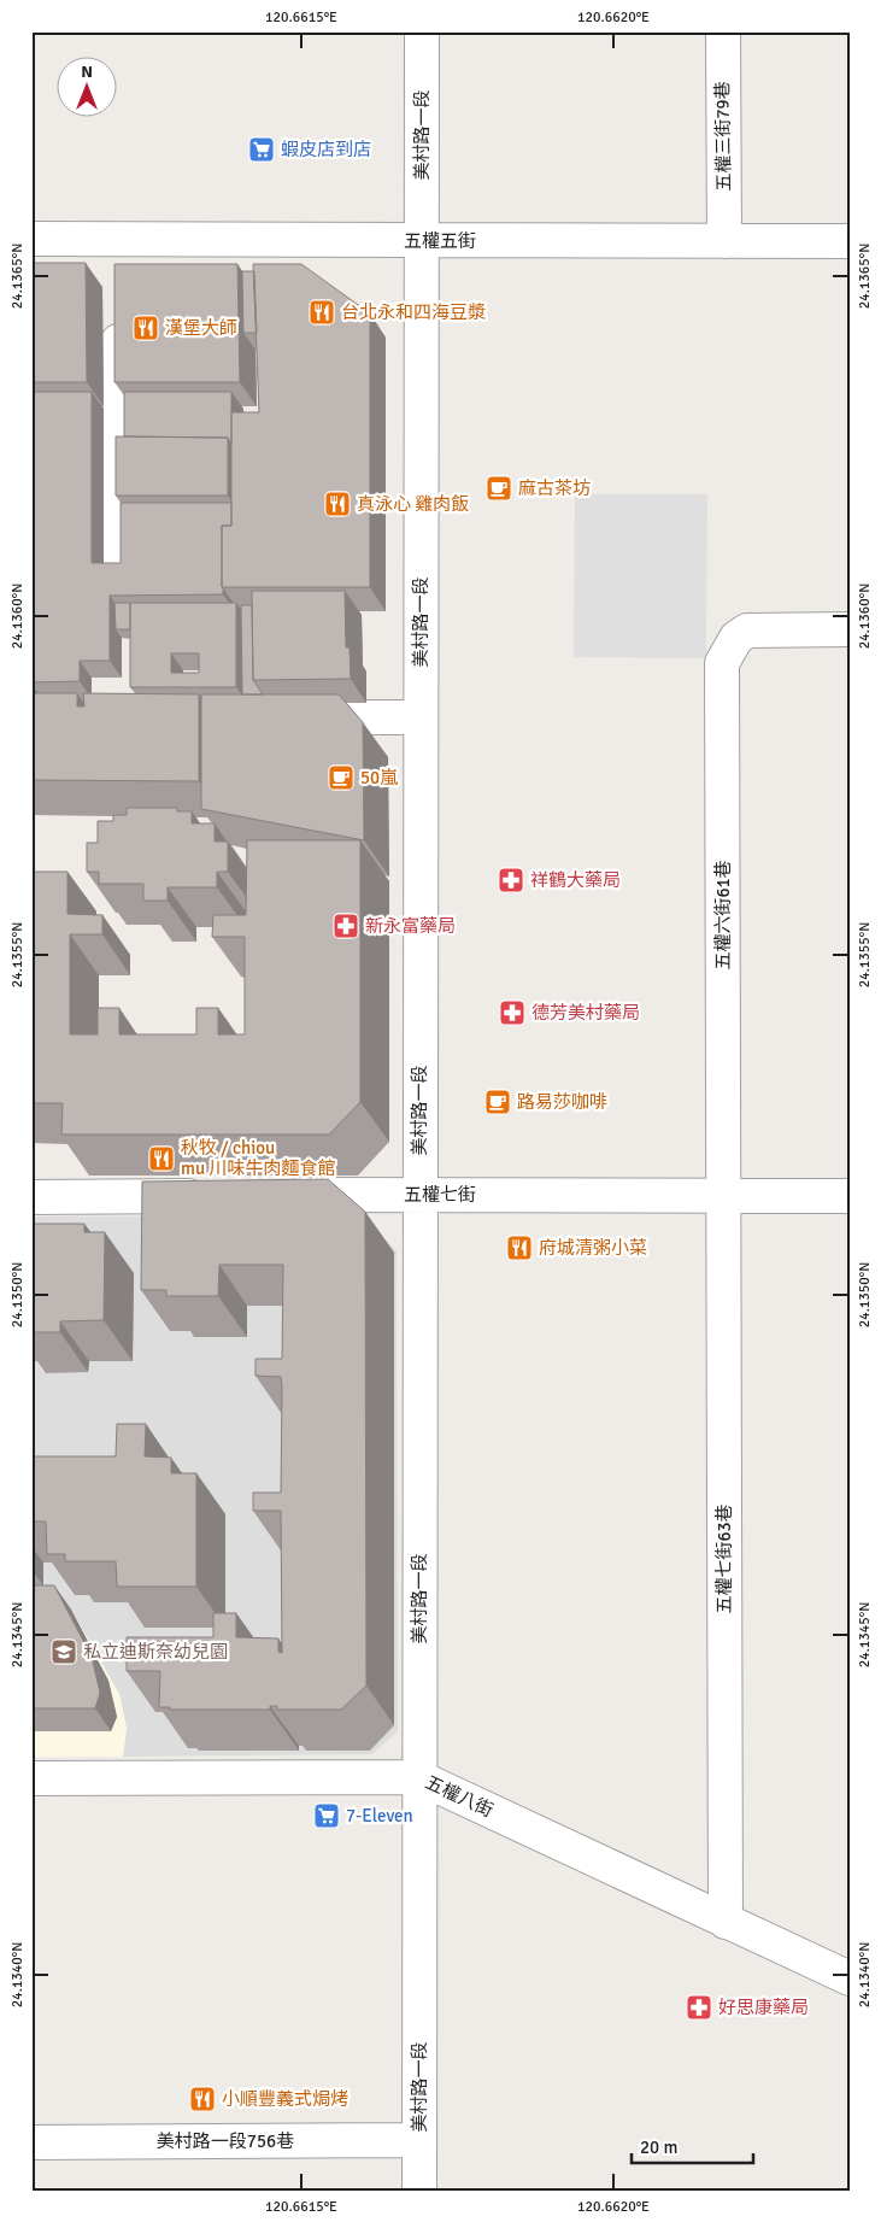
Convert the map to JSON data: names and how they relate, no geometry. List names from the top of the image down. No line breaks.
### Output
{"streets":{"street":["美村路一段","五權三街79巷","五權五街","五權六街61巷","五權七街","五權七街63巷","五權八街","美村路一段756巷"]},"crossings":[["美村路一段","五權五街"],["美村路一段","五權七街"],["美村路一段","五權八街"],["美村路一段","美村路一段756巷"],["五權三街79巷","五權五街"],["五權六街61巷","五權七街"],["五權六街61巷","五權七街63巷"],["五權七街","五權七街63巷"],["五權七街63巷","五權八街"]],"places":{"supermarket":["蝦皮店到店","7-Eleven"],"restaurant":["台北永和四海豆漿","漢堡大師","真泳心 雞肉飯","秋牧 / chiou mu 川味牛肉麵食館","府城清粥小菜","小順豐義式焗烤"],"cafe":["麻古茶坊","50嵐","路易莎咖啡"],"pharmacy":["祥鶴大藥局","新永富藥局","德芳美村藥局","好思康藥局"],"school or university":["私立迪斯奈幼兒園"]},"scale_bar":"20 m","north":"top","coordinates":["120.6615°E","120.6620°E","24.1365°N","24.1360°N","24.1355°N","24.1350°N","24.1345°N","24.1340°N"]}
